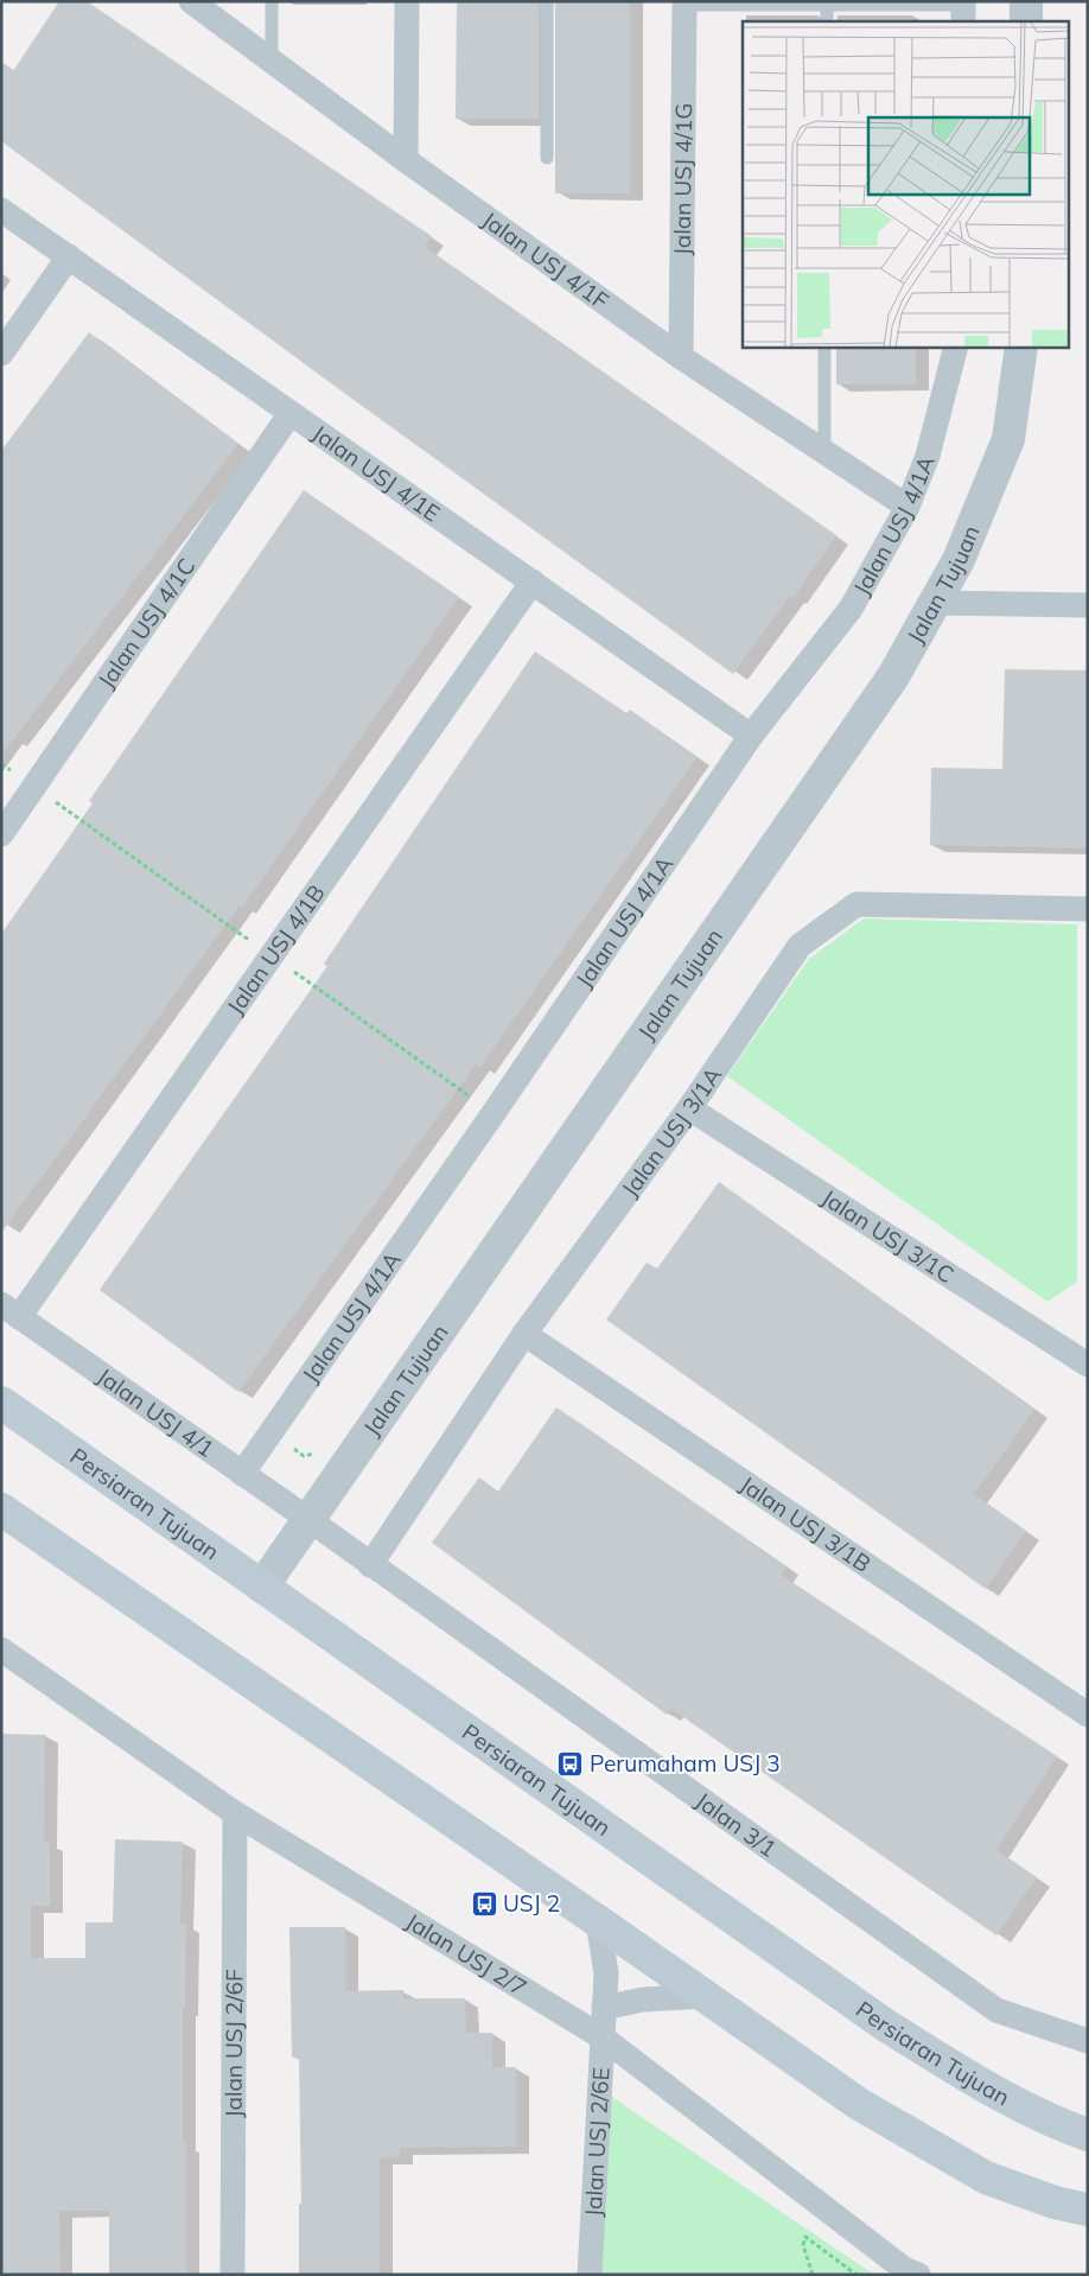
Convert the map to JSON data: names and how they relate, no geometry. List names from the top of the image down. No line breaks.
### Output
{"streets":{"main road":["Persiaran Tujuan"],"street":["Jalan USJ 4/1G","Jalan USJ 4/1F","Jalan USJ 4/1E","Jalan USJ 4/1A","Jalan Tujuan","Jalan USJ 4/1C","Jalan USJ 4/1B","Jalan USJ 3/1A","Jalan USJ 3/1C","Jalan USJ 4/1","Jalan USJ 3/1B","Jalan 3/1","Jalan USJ 2/7","Jalan USJ 2/6F","Jalan USJ 2/6E"]},"crossings":[["Jalan USJ 4/1G","Jalan USJ 4/1F"],["Jalan USJ 4/1F","Jalan USJ 4/1A"],["Jalan USJ 4/1E","Jalan USJ 4/1A"],["Jalan USJ 4/1E","Jalan USJ 4/1C"],["Jalan USJ 4/1E","Jalan USJ 4/1B"],["Jalan USJ 4/1A","Jalan USJ 4/1"],["Jalan Tujuan","Jalan USJ 4/1"],["Jalan Tujuan","Persiaran Tujuan"],["Jalan Tujuan","Jalan 3/1"],["Jalan USJ 4/1B","Jalan USJ 4/1"],["Jalan USJ 3/1A","Jalan USJ 3/1C"],["Jalan USJ 3/1A","Jalan USJ 3/1B"],["Jalan USJ 3/1A","Jalan 3/1"],["Jalan USJ 4/1","Jalan 3/1"],["Jalan USJ 2/7","Jalan USJ 2/6F"],["Jalan USJ 2/7","Jalan USJ 2/6E"]],"places":{"bus stop":["Perumaham USJ 3","USJ 2"]}}
